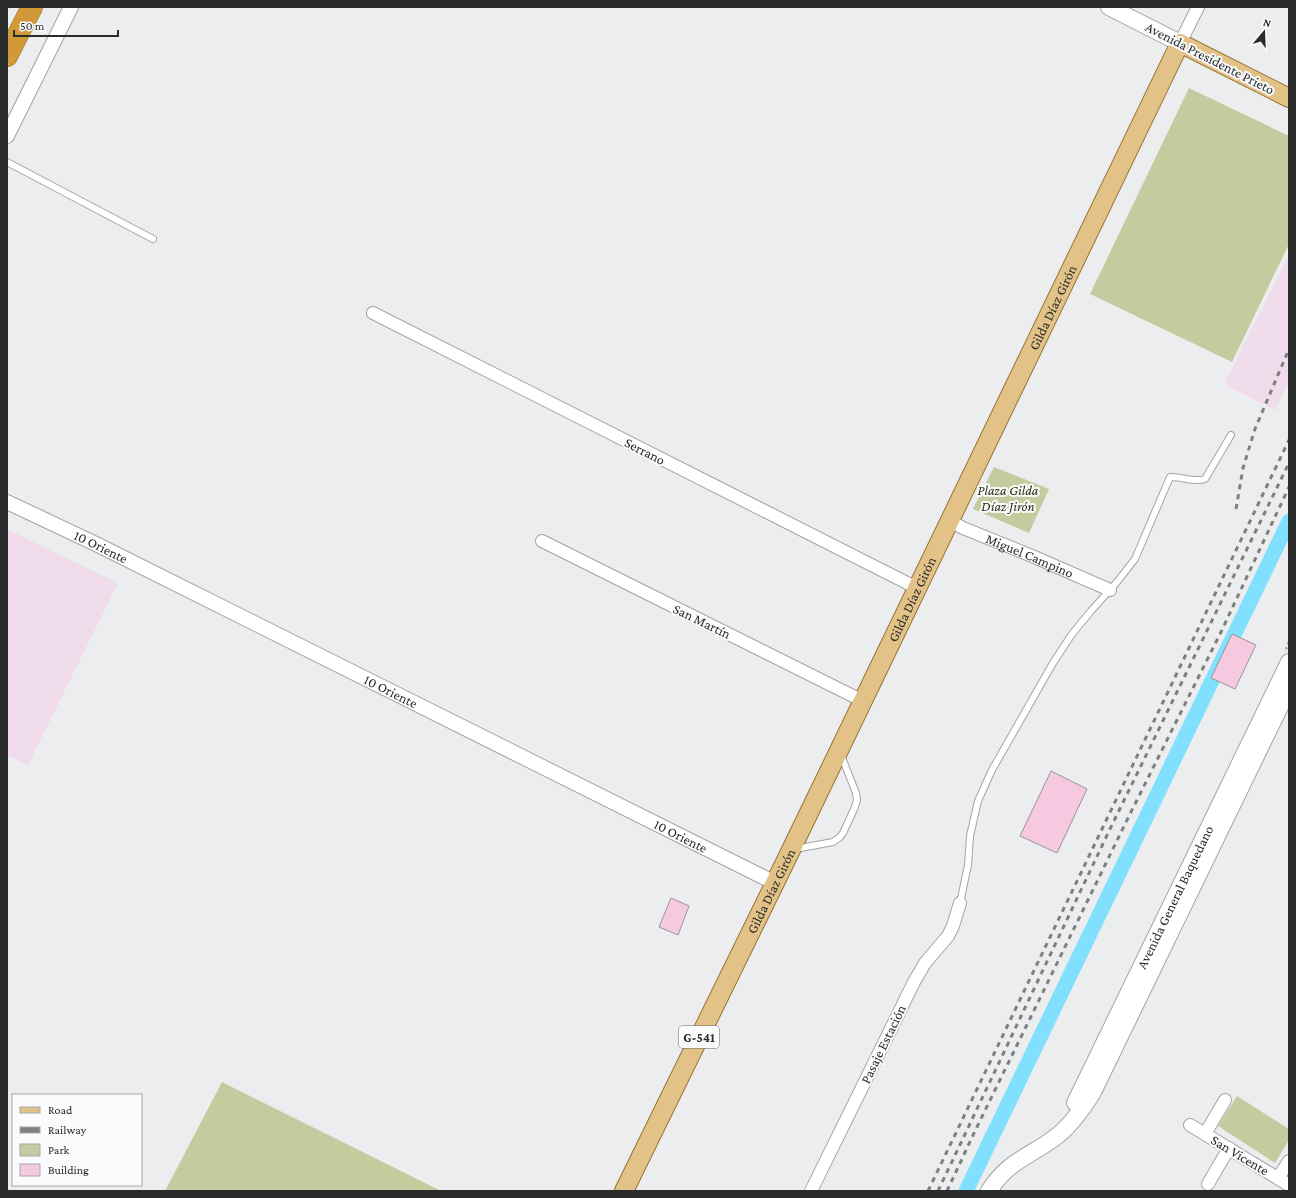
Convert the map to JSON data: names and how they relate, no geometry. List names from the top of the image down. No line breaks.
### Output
{"streets":{"main road":["Avenida Presidente Prieto","Gilda Díaz Girón","Avenida General Baquedano","G-541"],"street":["Serrano","10 Oriente","Miguel Campino","San Martín","Pasaje Estación","San Vicente"]},"crossings":[["Avenida Presidente Prieto","Gilda Díaz Girón"],["Gilda Díaz Girón","Serrano"],["Gilda Díaz Girón","10 Oriente"],["Gilda Díaz Girón","Miguel Campino"],["Gilda Díaz Girón","San Martín"]],"parks":["Plaza Gilda Díaz Jirón"],"legend":["Road","Railway","Park","Building"],"scale_bar":"50 m","north":"top"}
